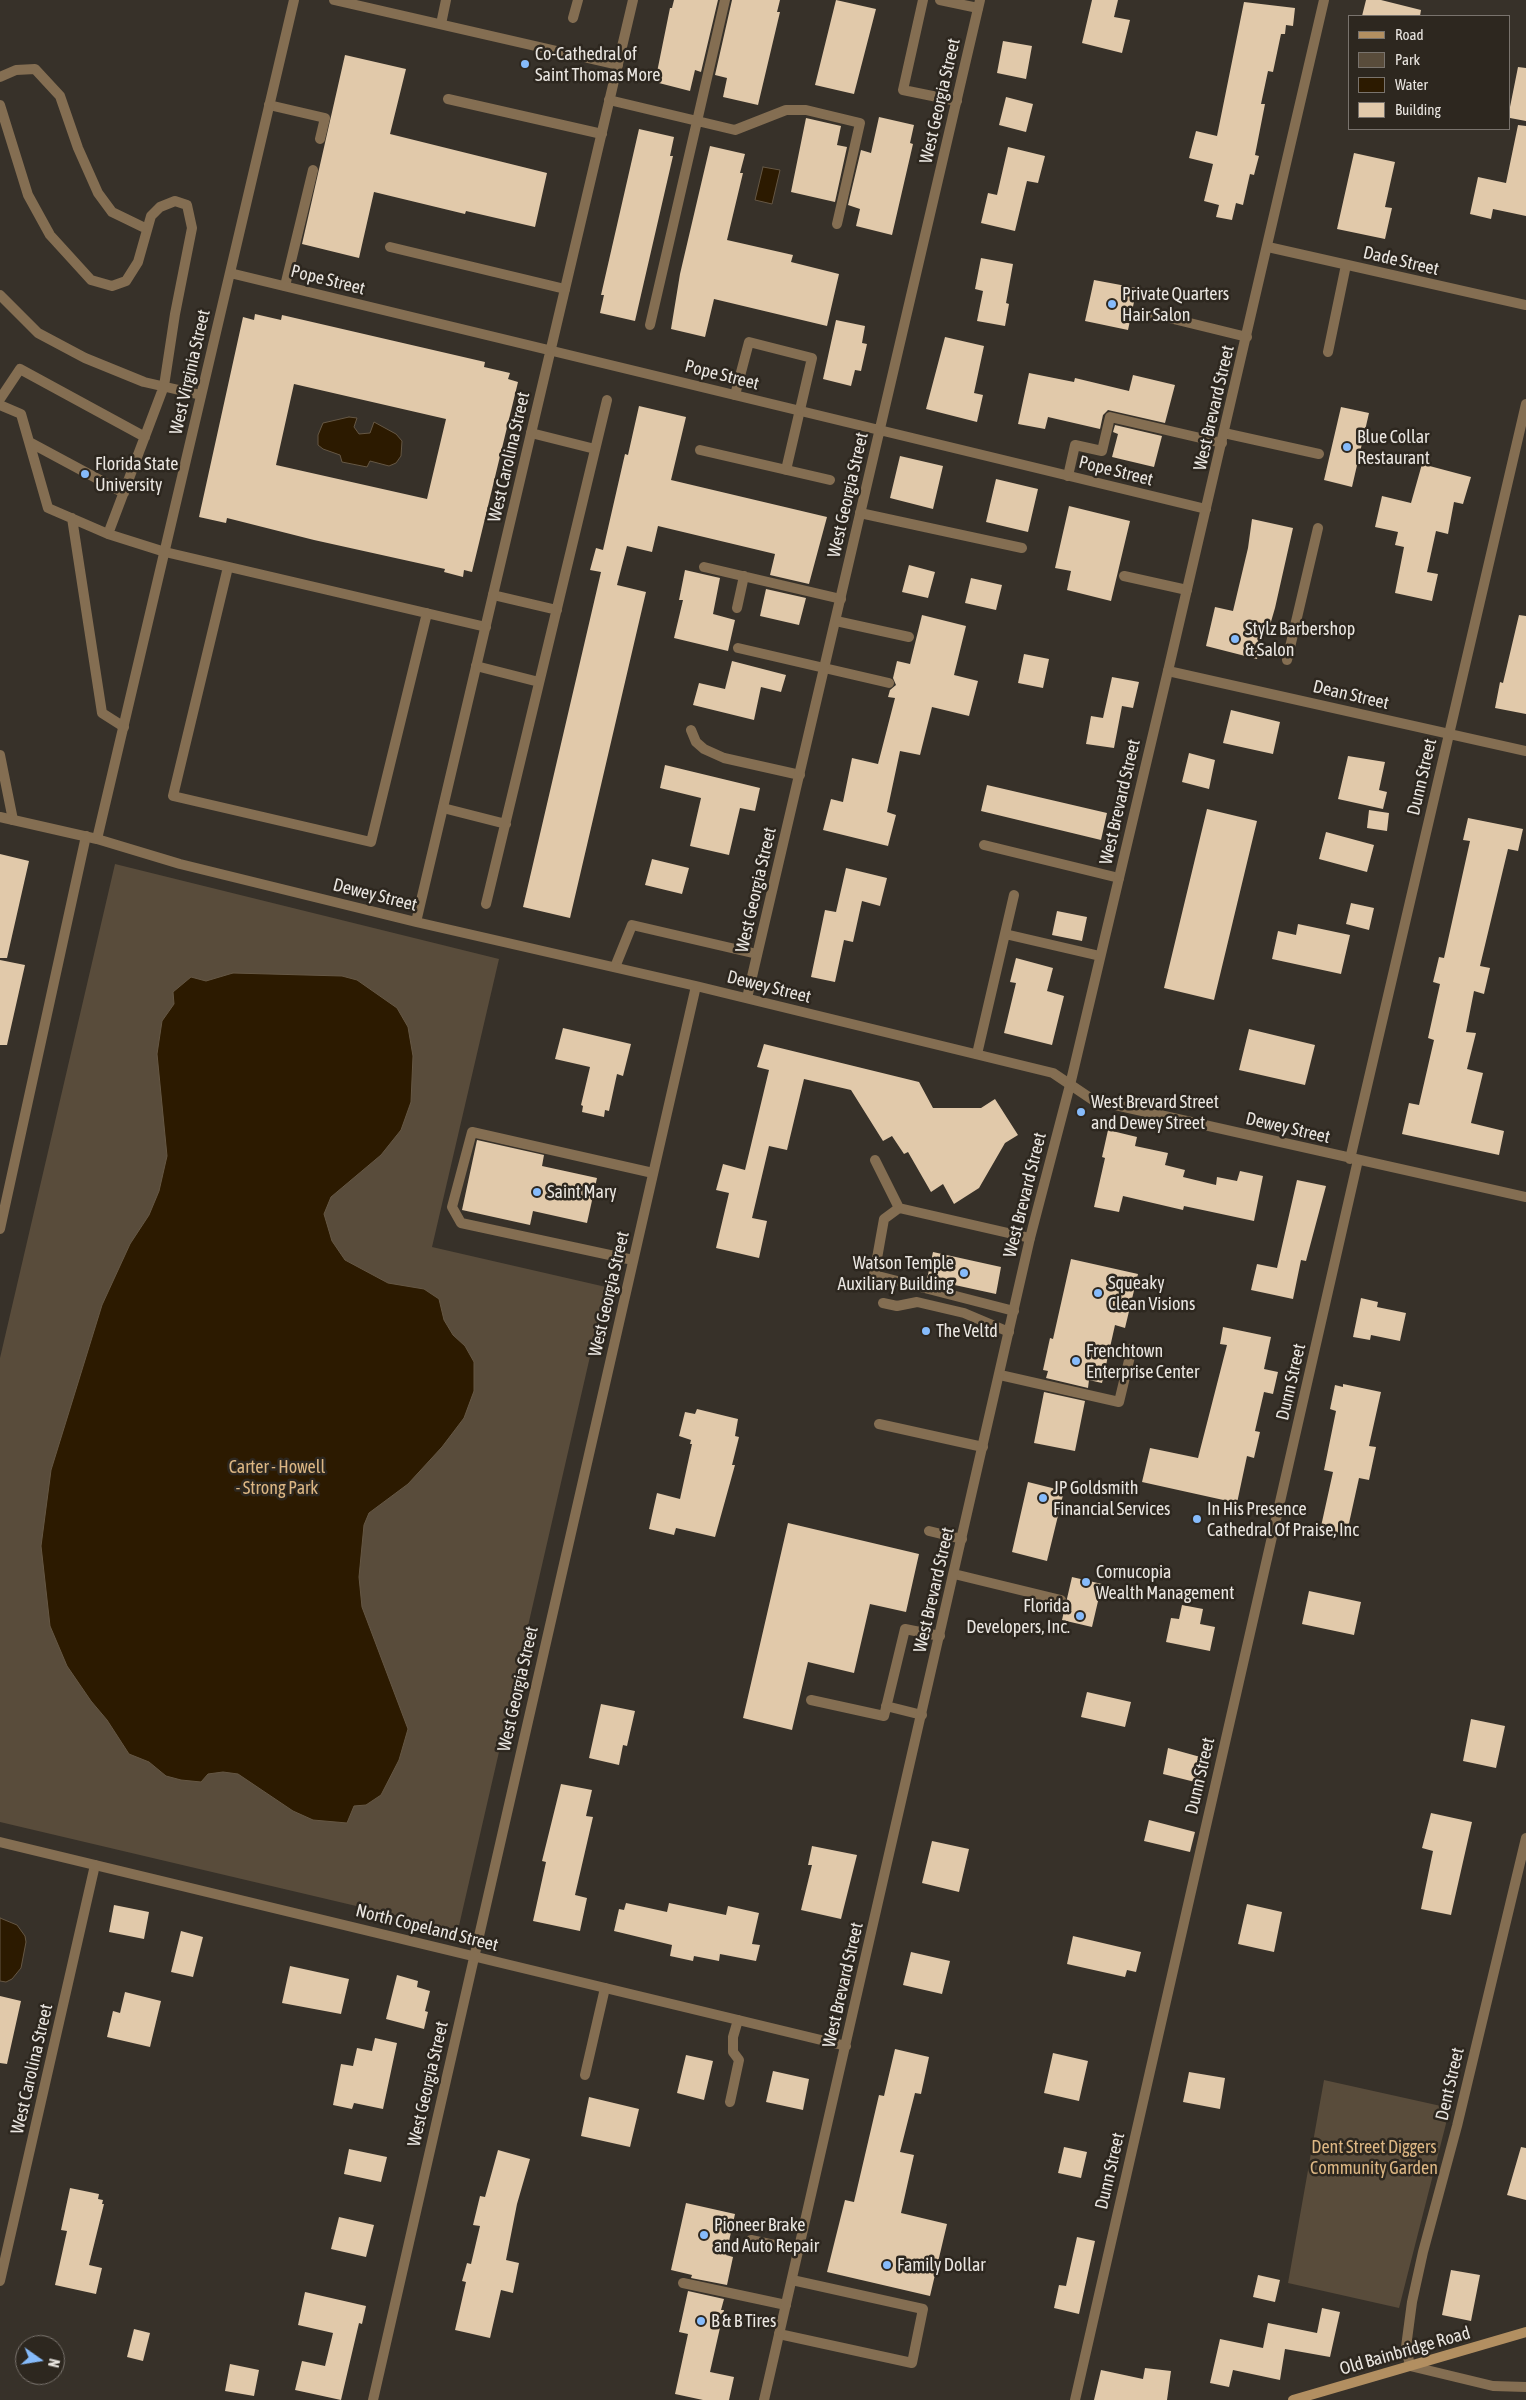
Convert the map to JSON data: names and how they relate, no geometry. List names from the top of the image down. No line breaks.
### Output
{"streets":{"main road":["Old Bainbridge Road"],"street":["West Georgia Street","Dade Street","Pope Street","West Virginia Street","West Brevard Street","West Carolina Street","Dean Street","Dunn Street","Dewey Street","North Copeland Street","Dent Street"]},"crossings":[["West Georgia Street","Pope Street"],["West Georgia Street","Dewey Street"],["West Georgia Street","North Copeland Street"],["Dade Street","West Brevard Street"],["Pope Street","West Virginia Street"],["Pope Street","West Brevard Street"],["Pope Street","West Carolina Street"],["West Virginia Street","Dewey Street"],["West Brevard Street","Dean Street"],["West Brevard Street","Dewey Street"],["West Brevard Street","North Copeland Street"],["West Carolina Street","Dewey Street"],["West Carolina Street","North Copeland Street"],["Dean Street","Dunn Street"],["Dunn Street","Dewey Street"],["Dent Street","Old Bainbridge Road"]],"parks":["Carter - Howell - Strong Park","Dent Street Diggers Community Garden"],"places":["Co-Cathedral of Saint Thomas More","Private Quarters Hair Salon","Blue Collar Restaurant","Florida State University","Stylz Barbershop & Salon","West Brevard Street and Dewey Street","Saint Mary","Watson Temple Auxiliary Building","Squeaky Clean Visions","The Veltd","Frenchtown Enterprise Center","JP Goldsmith Financial Services","In His Presence Cathedral Of Praise, Inc","Cornucopia Wealth Management","Florida Developers, Inc.","Pioneer Brake and Auto Repair","Family Dollar","B & B Tires"],"legend":["Road","Park","Water","Building"],"north":"right"}
